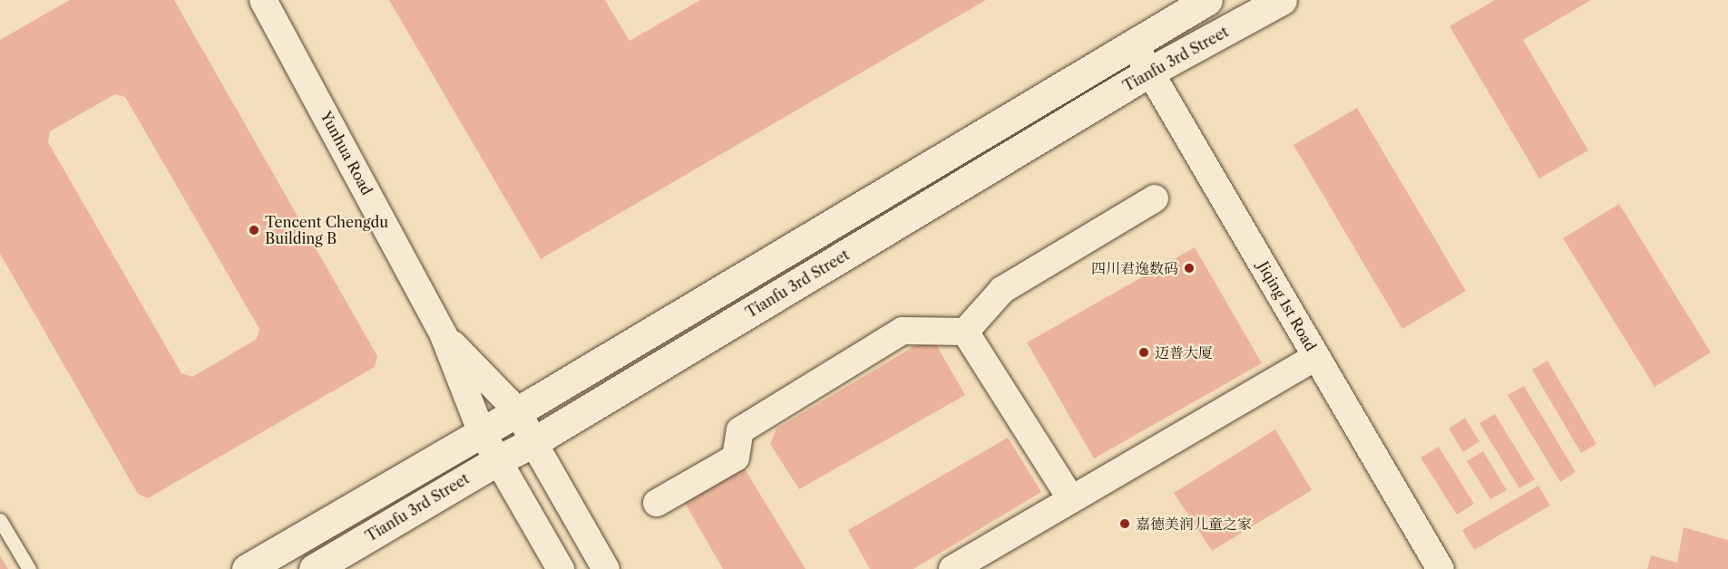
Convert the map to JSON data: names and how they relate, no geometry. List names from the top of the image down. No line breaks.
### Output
{"streets":{"street":["Tianfu 3rd Street","Yunhua Road","Jiqing 1st Road"]},"crossings":[["Tianfu 3rd Street","Yunhua Road"],["Tianfu 3rd Street","Jiqing 1st Road"]],"places":["Tencent Chengdu Building B","四川君逸数码","迈普大厦","嘉德美润儿童之家"]}
